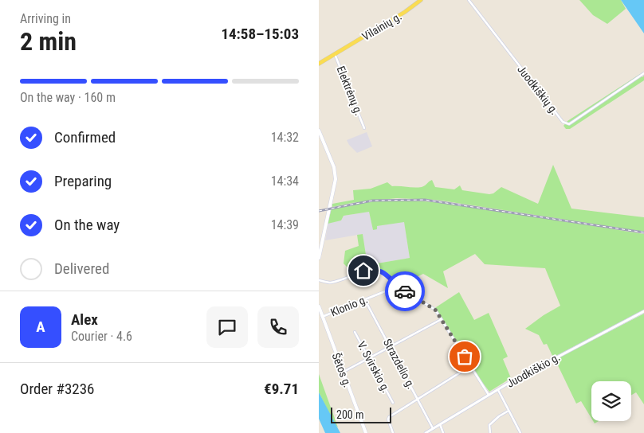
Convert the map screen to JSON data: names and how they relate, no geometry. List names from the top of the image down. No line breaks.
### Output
{"streets":{"main road":["Vilainių g.","Šėtos g."],"street":["Juodkiškių g.","Elektrėnų g.","Klonio g.","Strazdelio g.","V. Svirskio g.","Juodkiškio g."]},"crossings":[["Vilainių g.","Elektrėnų g."],["Klonio g.","Strazdelio g."],["Klonio g.","Šėtos g."],["Strazdelio g.","Juodkiškio g."]],"scale_bar":"200 m","page":{"heading":["2 min","Arriving in","14:58–15:03"],"panel":["Alex","Courier · 4.6","Order #3236","€9.71"],"bar":"On the way · 160 m","list":[["Confirmed","14:32"],["Preparing","14:34"],["On the way","14:39"],"Delivered"],"round":"A","scale":"200 m"}}
